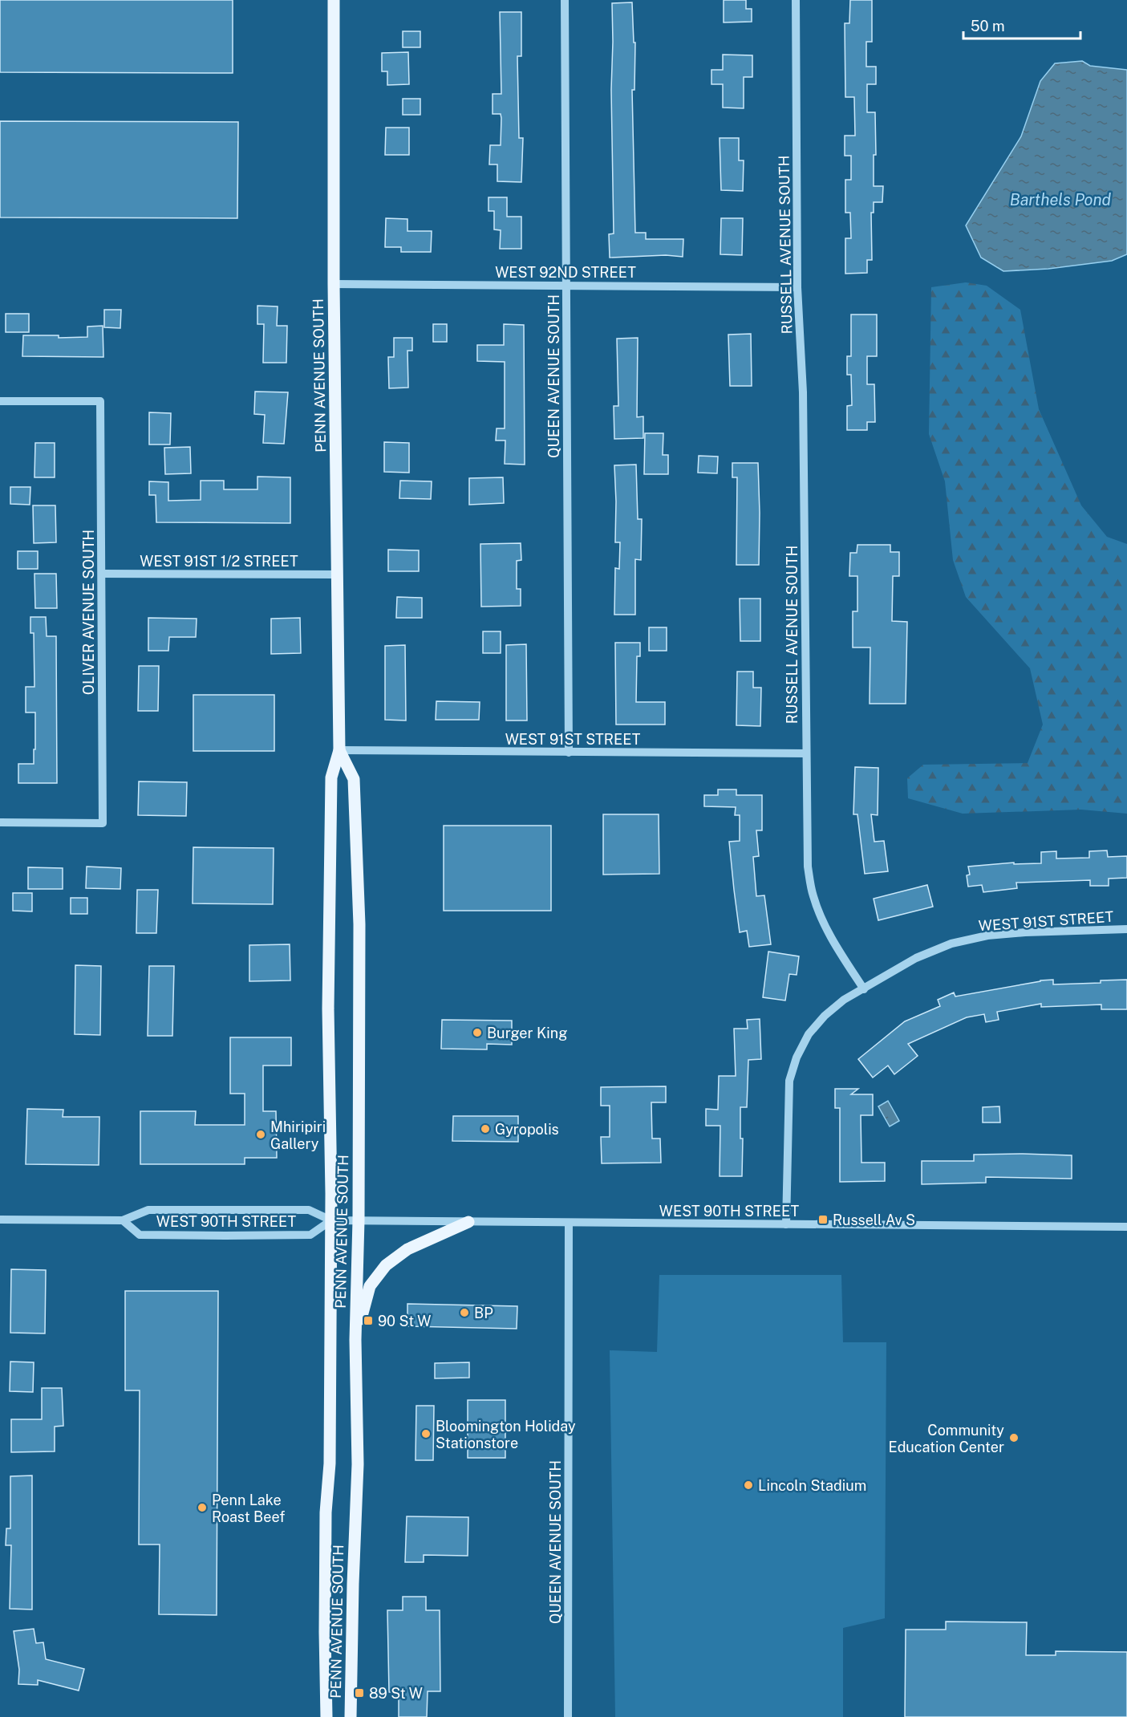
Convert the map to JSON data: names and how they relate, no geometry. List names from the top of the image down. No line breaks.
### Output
{"streets":{"main road":["PENN AVENUE SOUTH"],"street":["RUSSELL AVENUE SOUTH","WEST 92ND STREET","QUEEN AVENUE SOUTH","WEST 91ST 1/2 STREET","OLIVER AVENUE SOUTH","WEST 91ST STREET","WEST 90TH STREET"]},"crossings":[["RUSSELL AVENUE SOUTH","WEST 92ND STREET"],["RUSSELL AVENUE SOUTH","WEST 91ST STREET"],["WEST 92ND STREET","PENN AVENUE SOUTH"],["WEST 92ND STREET","QUEEN AVENUE SOUTH"],["PENN AVENUE SOUTH","WEST 91ST 1/2 STREET"],["PENN AVENUE SOUTH","WEST 91ST STREET"],["PENN AVENUE SOUTH","WEST 90TH STREET"],["QUEEN AVENUE SOUTH","WEST 91ST STREET"],["QUEEN AVENUE SOUTH","WEST 90TH STREET"],["WEST 91ST 1/2 STREET","OLIVER AVENUE SOUTH"]],"water":["Barthels Pond"],"places":{"other":["Burger King","Gyropolis","Mhiripiri Gallery","BP","Bloomington Holiday Stationstore","Community Education Center","Lincoln Stadium","Penn Lake Roast Beef"],"transit":["Russell Av S","90 St W","89 St W"]},"scale_bar":"50 m"}
